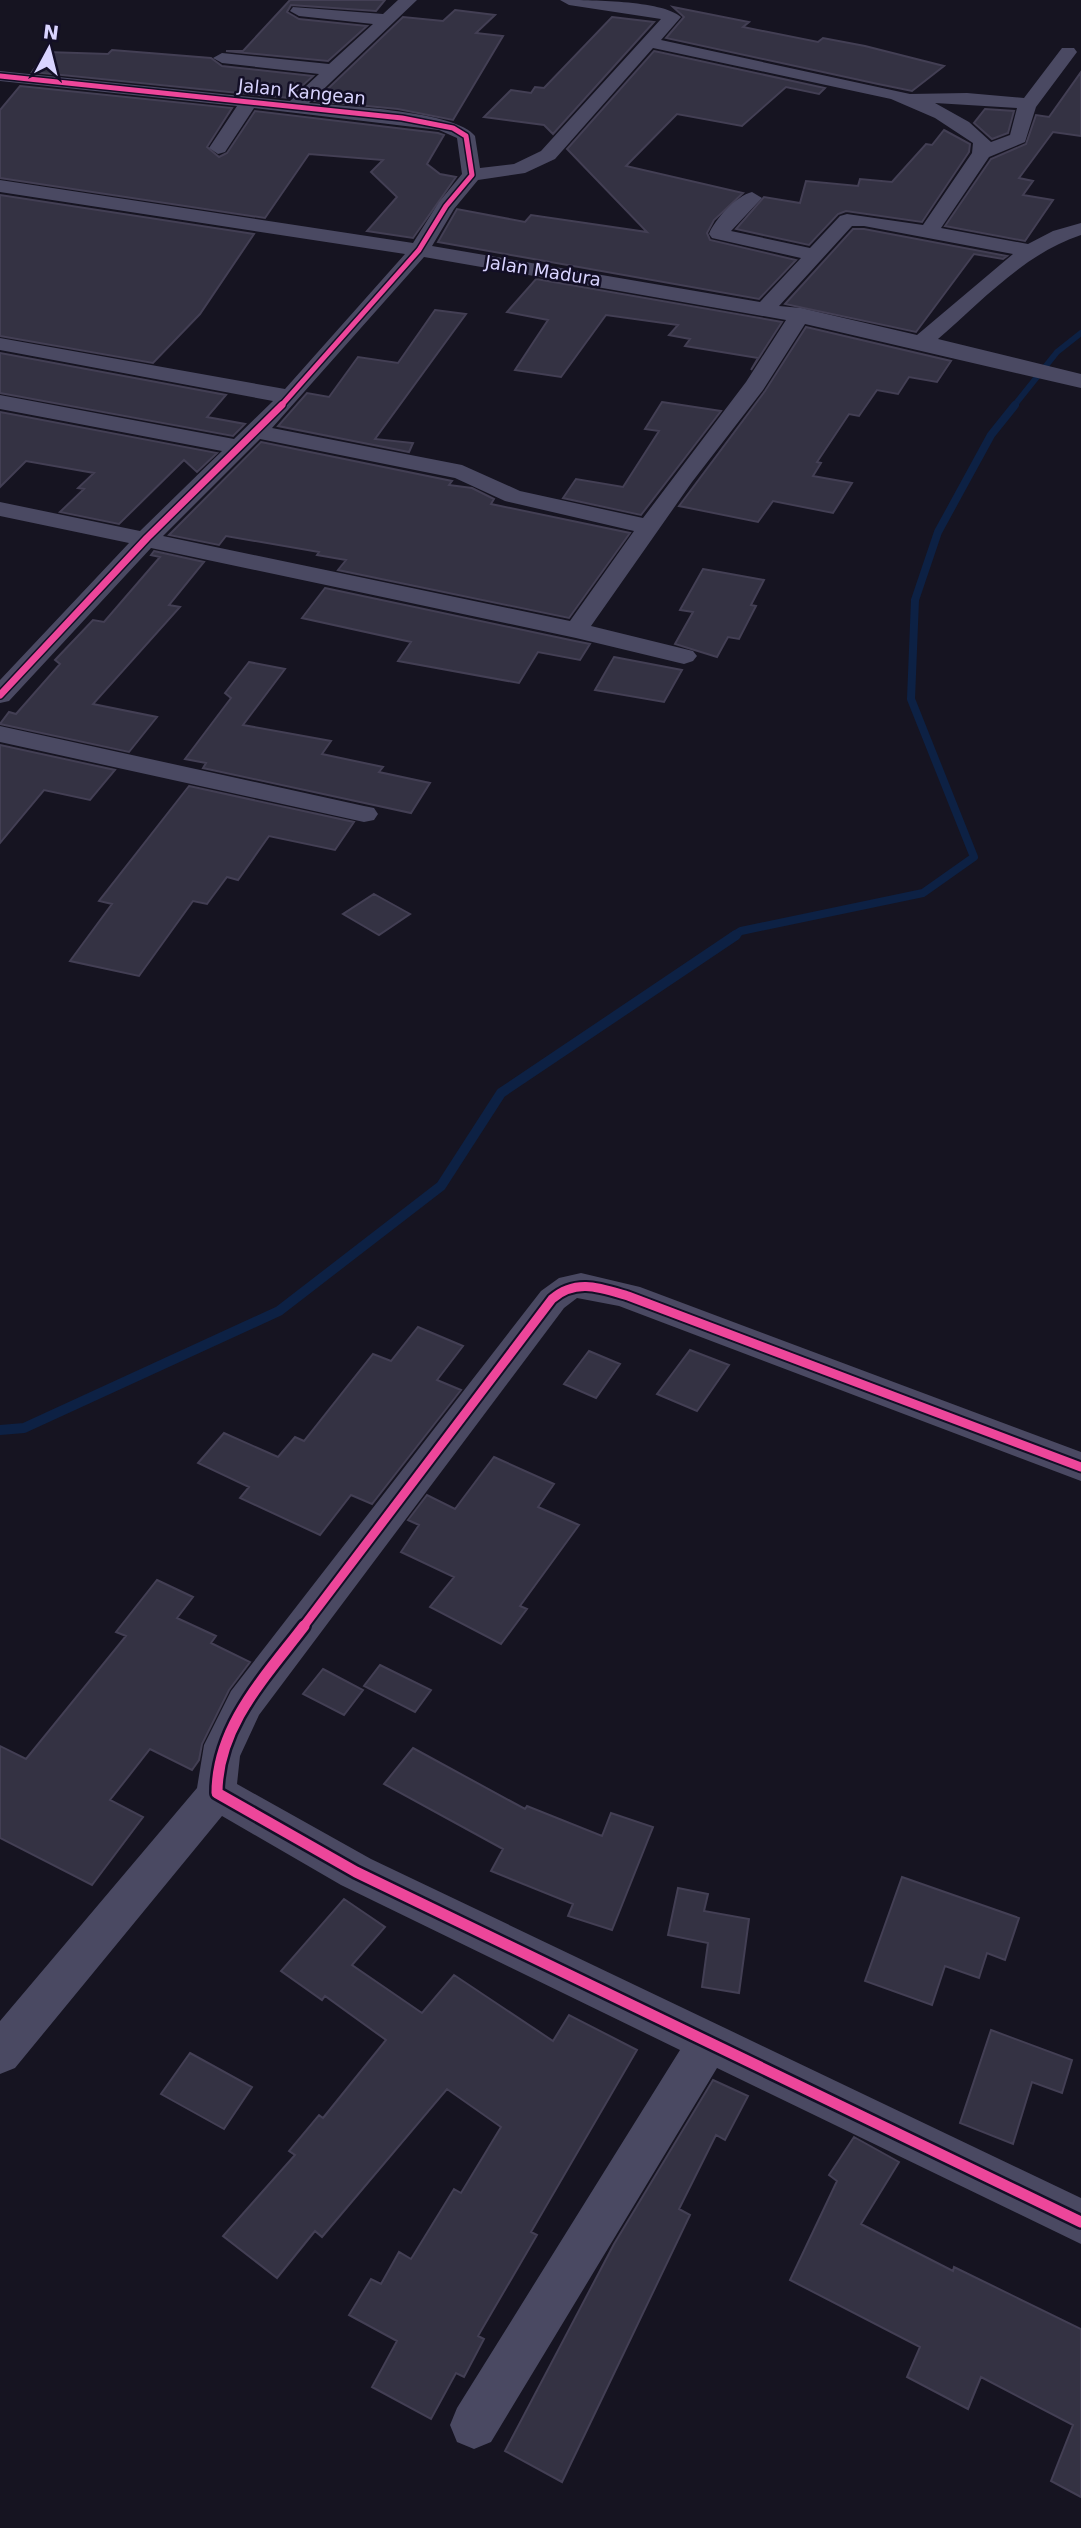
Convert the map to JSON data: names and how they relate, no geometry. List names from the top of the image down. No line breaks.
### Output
{"streets":{"street":["Jalan Kangean","Jalan Madura"]},"north":"top"}
